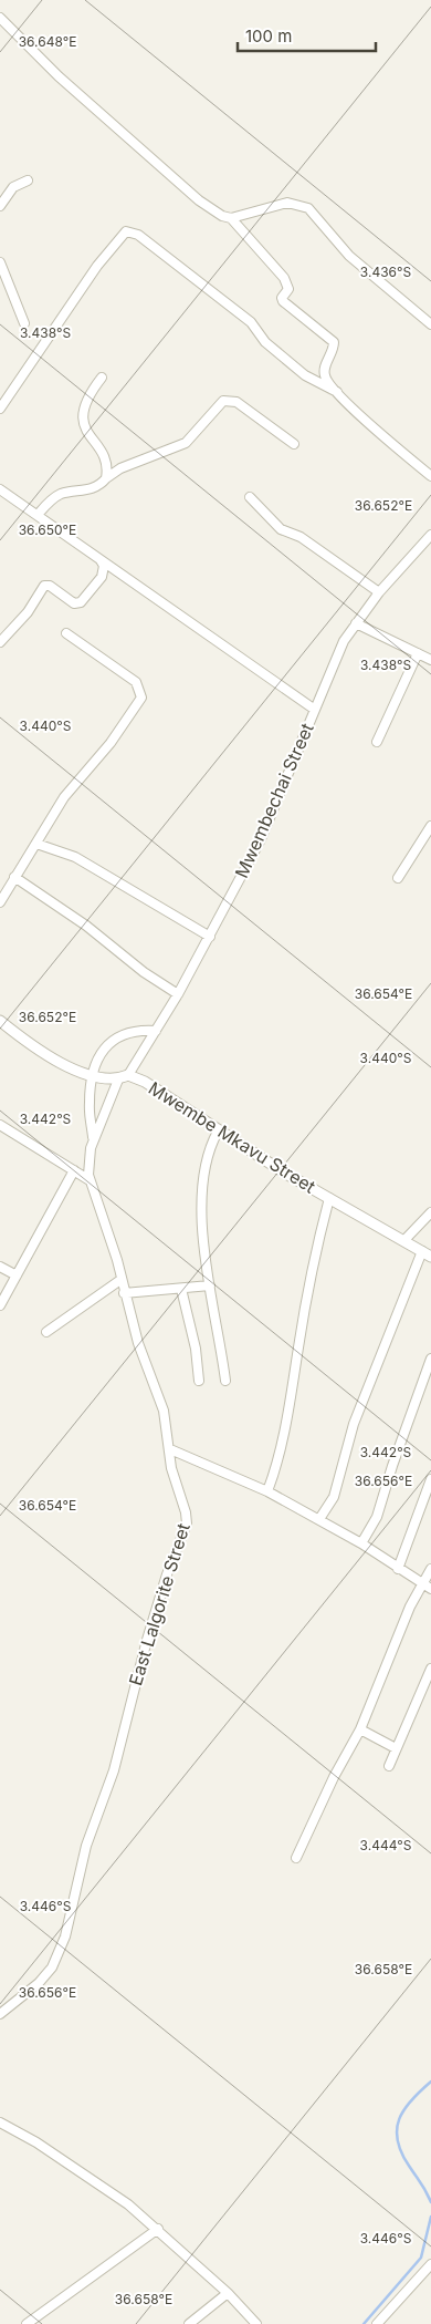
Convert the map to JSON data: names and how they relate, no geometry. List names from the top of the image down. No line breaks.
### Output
{"streets":{"street":["Mwembechai Street","Mwembe Mkavu Street","East Lalgorite Street"]},"crossings":[["Mwembechai Street","Mwembe Mkavu Street"],["Mwembechai Street","East Lalgorite Street"],["Mwembe Mkavu Street","East Lalgorite Street"]],"scale_bar":"100 m","coordinates":["36.648°E","3.436°S","3.438°S","36.652°E","36.650°E","3.440°S","36.654°E","3.442°S","36.656°E","3.444°S","3.446°S","36.658°E"]}
